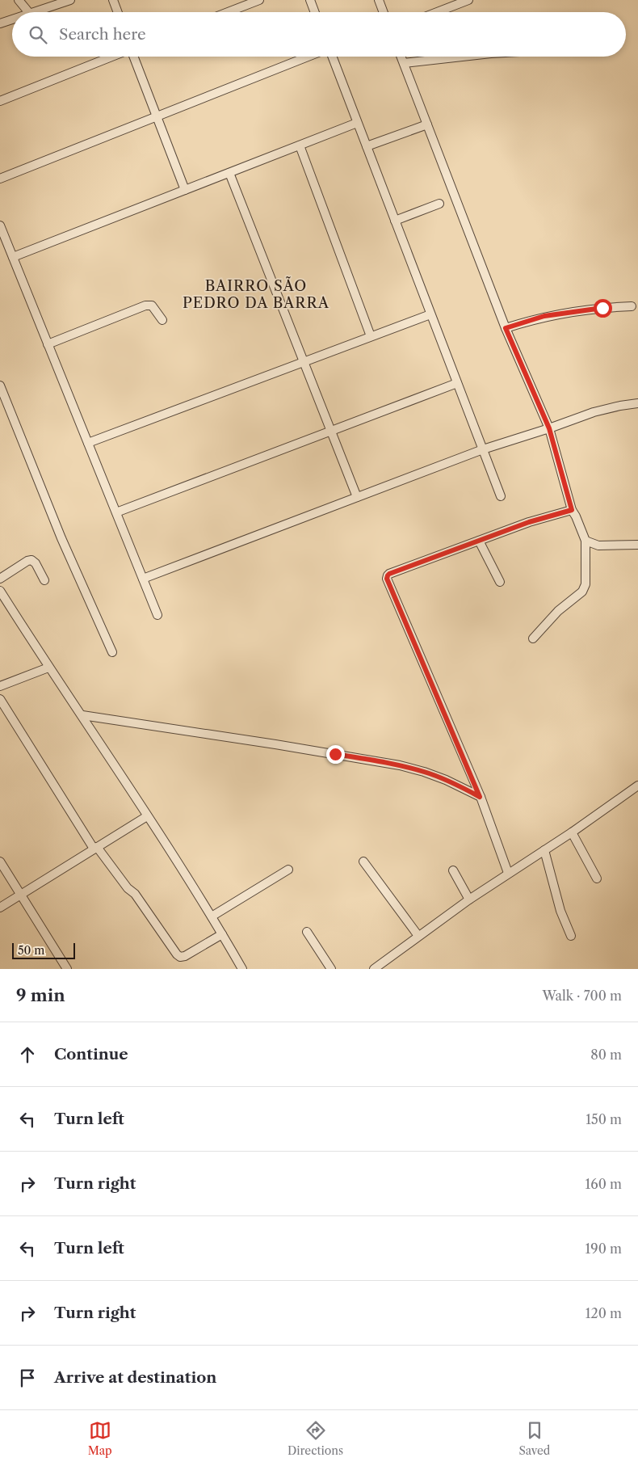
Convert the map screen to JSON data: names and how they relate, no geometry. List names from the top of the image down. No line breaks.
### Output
{"districts":["BAIRRO SÃO PEDRO DA BARRA"],"scale_bar":"50 m","page":{"search":"Search here","scale":"50 m","heading":["9 min","Walk · 700 m"],"list":[["Continue","80 m"],["Turn left","150 m"],["Turn right","160 m"],["Turn left","190 m"],["Turn right","120 m"],"Arrive at destination"],"nav":["Map","Directions","Saved"]}}
